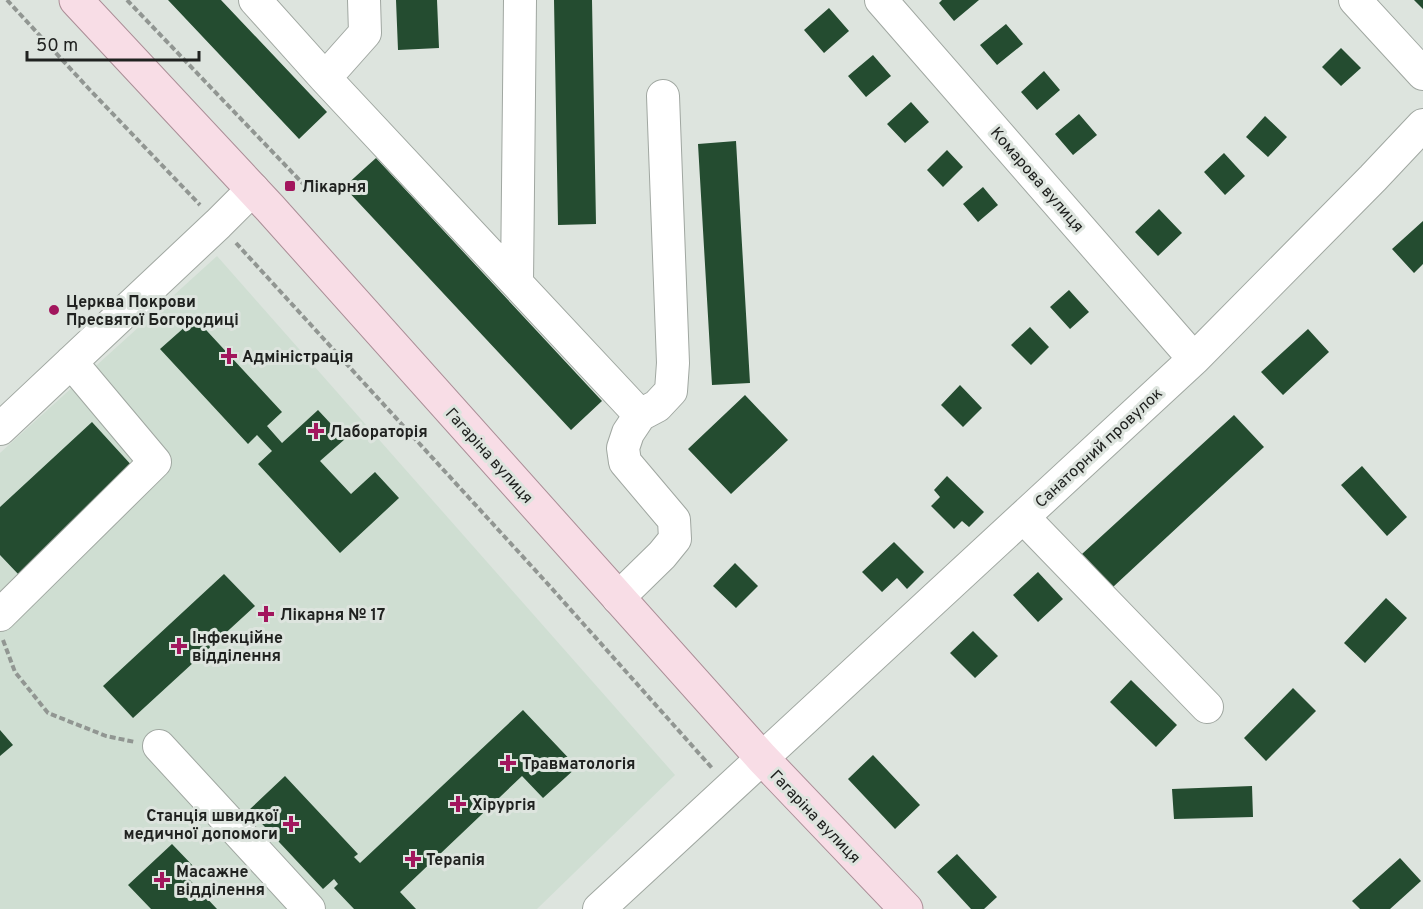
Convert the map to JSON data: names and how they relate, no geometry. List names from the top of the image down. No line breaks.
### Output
{"streets":{"main road":["Гагаріна вулиця"],"street":["Комарова вулиця","Санаторний провулок"]},"crossings":[["Комарова вулиця","Санаторний провулок"],["Санаторний провулок","Гагаріна вулиця"]],"places":{"transit":["Лікарня"],"other":["Церква Покрови Пресвятої Богородиці"],"health":["Адміністрація","Лабораторія","Лікарня № 17","Інфекційне відділення","Травматологія","Хірургія","Станція швидкої медичної допомоги","Терапія","Масажне відділення"]},"scale_bar":"50 m"}
